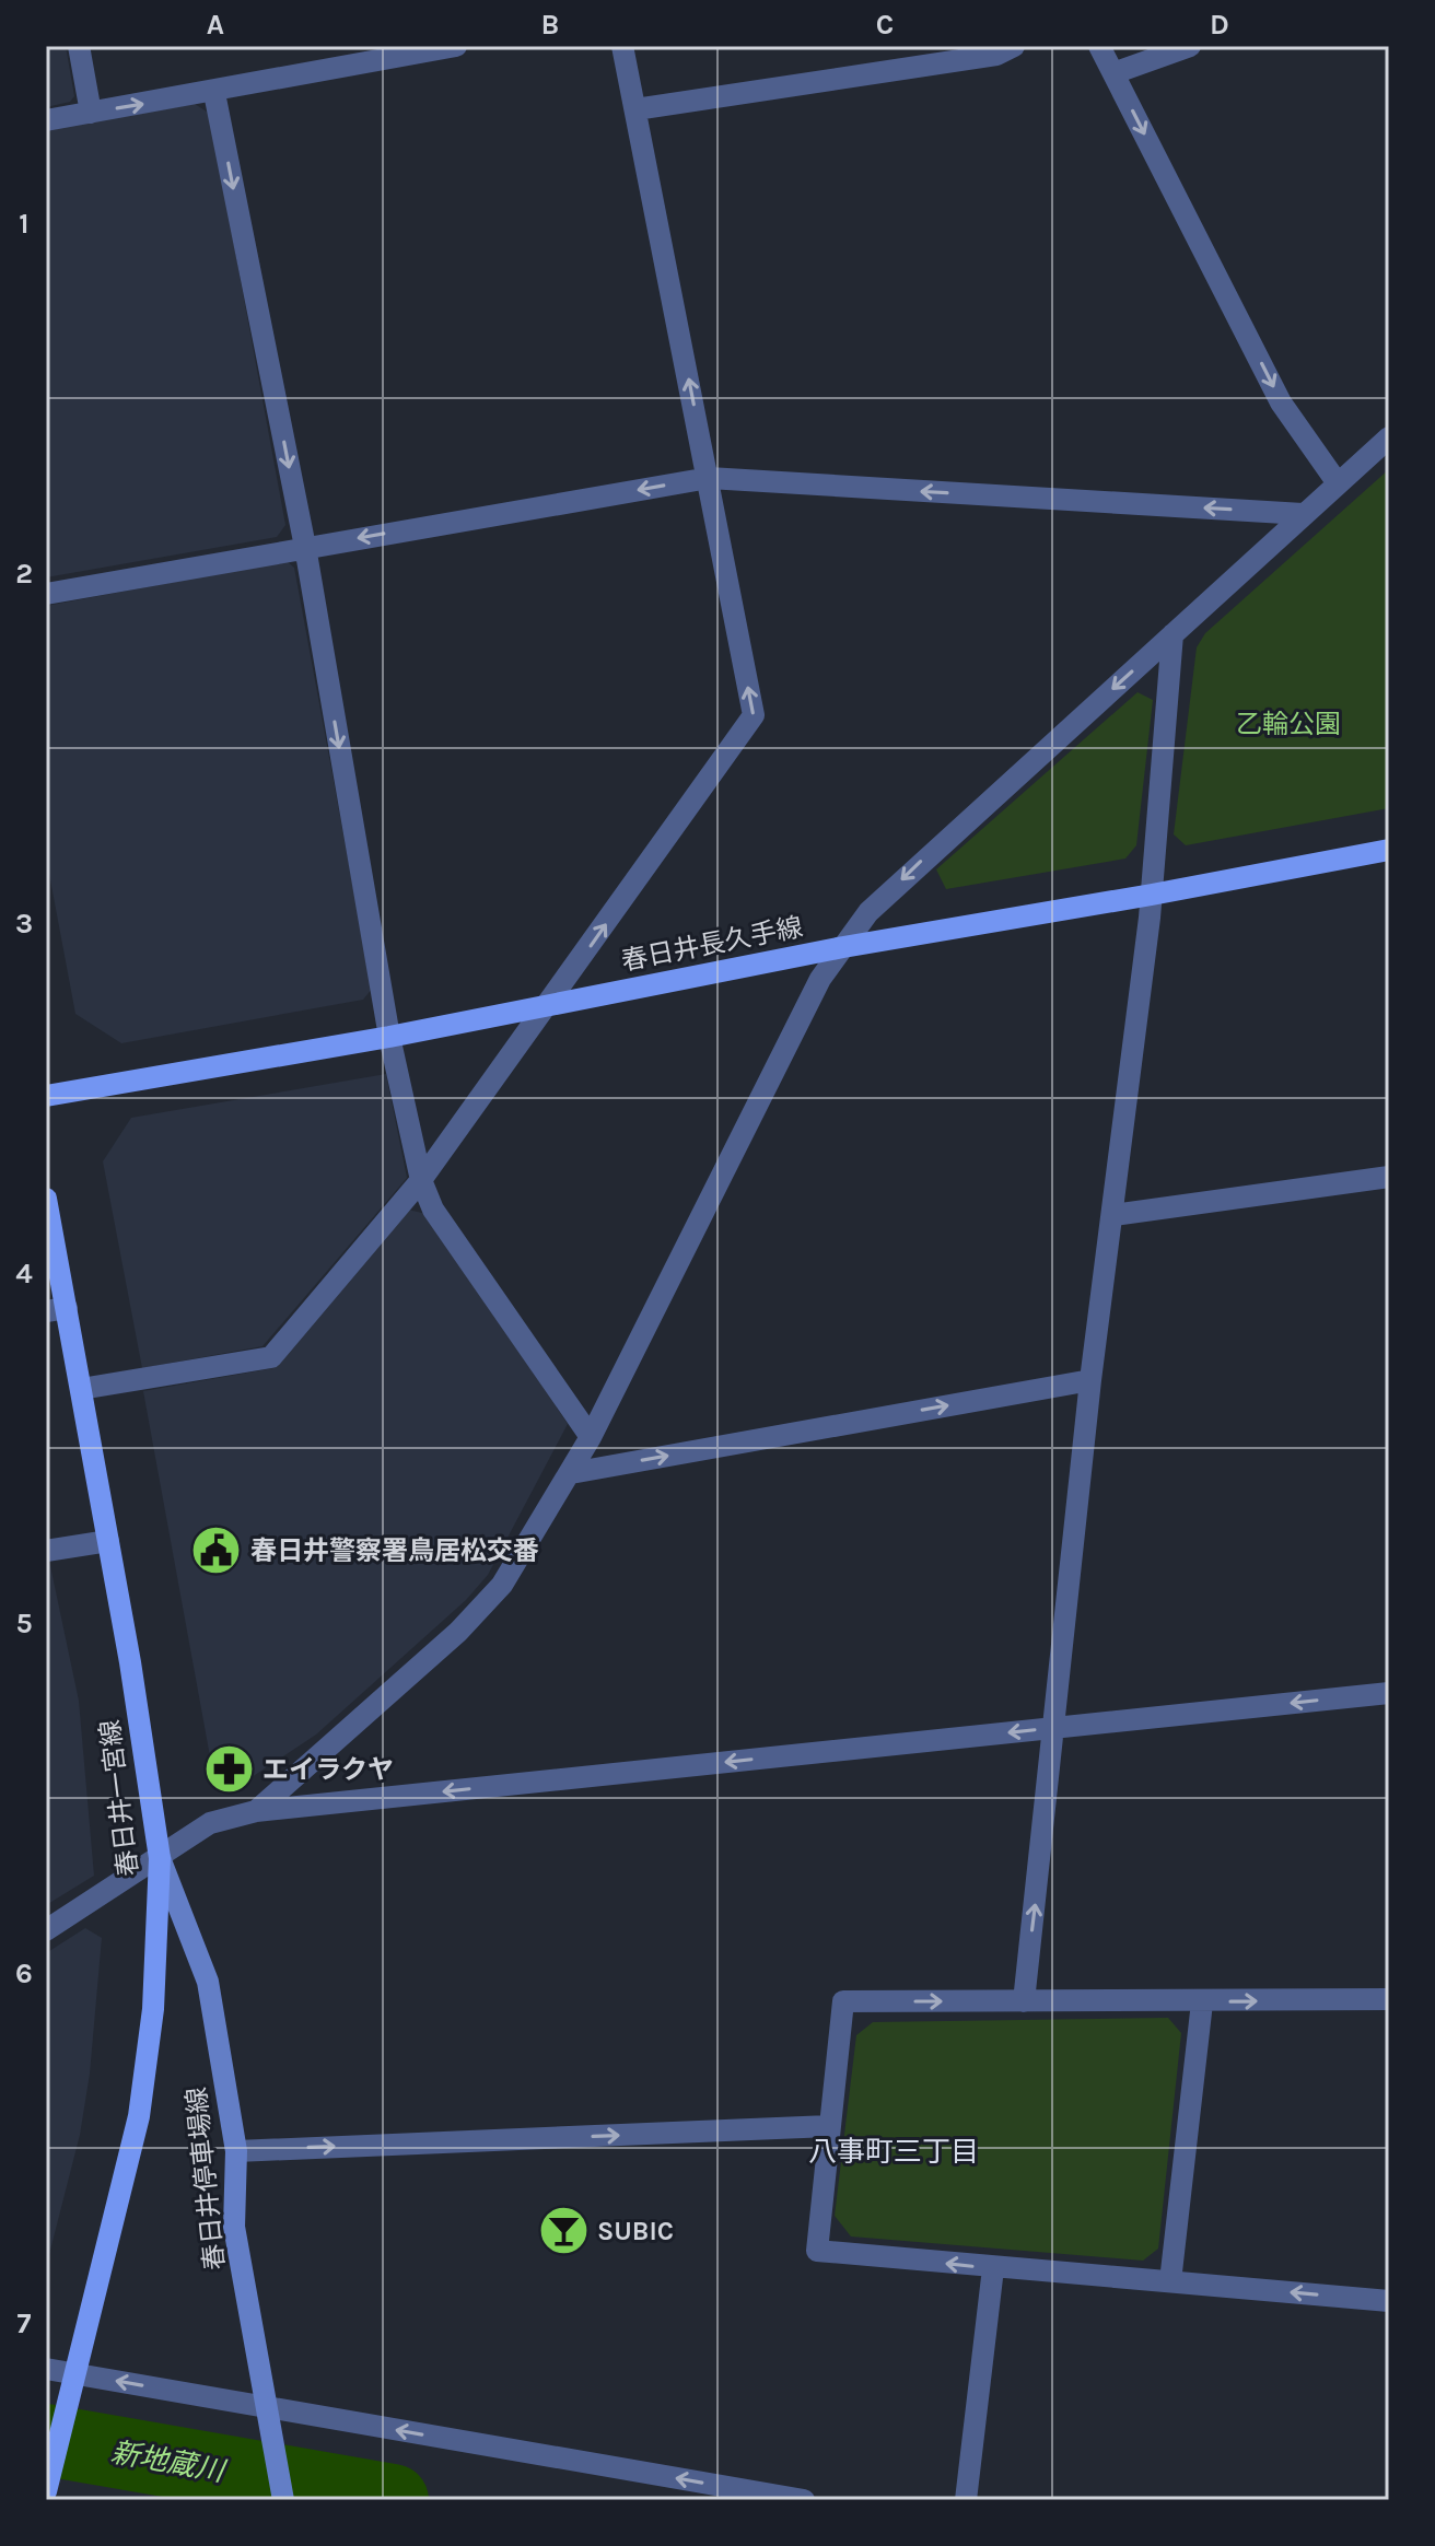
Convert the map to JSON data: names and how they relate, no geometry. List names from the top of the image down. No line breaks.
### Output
{"streets":{"main road":["春日井長久手線","春日井一宮線","春日井停車場線"]},"crossings":[["春日井一宮線","春日井停車場線"]],"districts":["八事町三丁目"],"water":["新地蔵川"],"parks":["乙輪公園"],"places":{"public building":["春日井警察署鳥居松交番"],"pharmacy":["エイラクヤ"],"bar":["SUBIC"]},"grid":{"columns":["A","B","C","D"],"rows":["1","2","3","4","5","6","7"]}}
